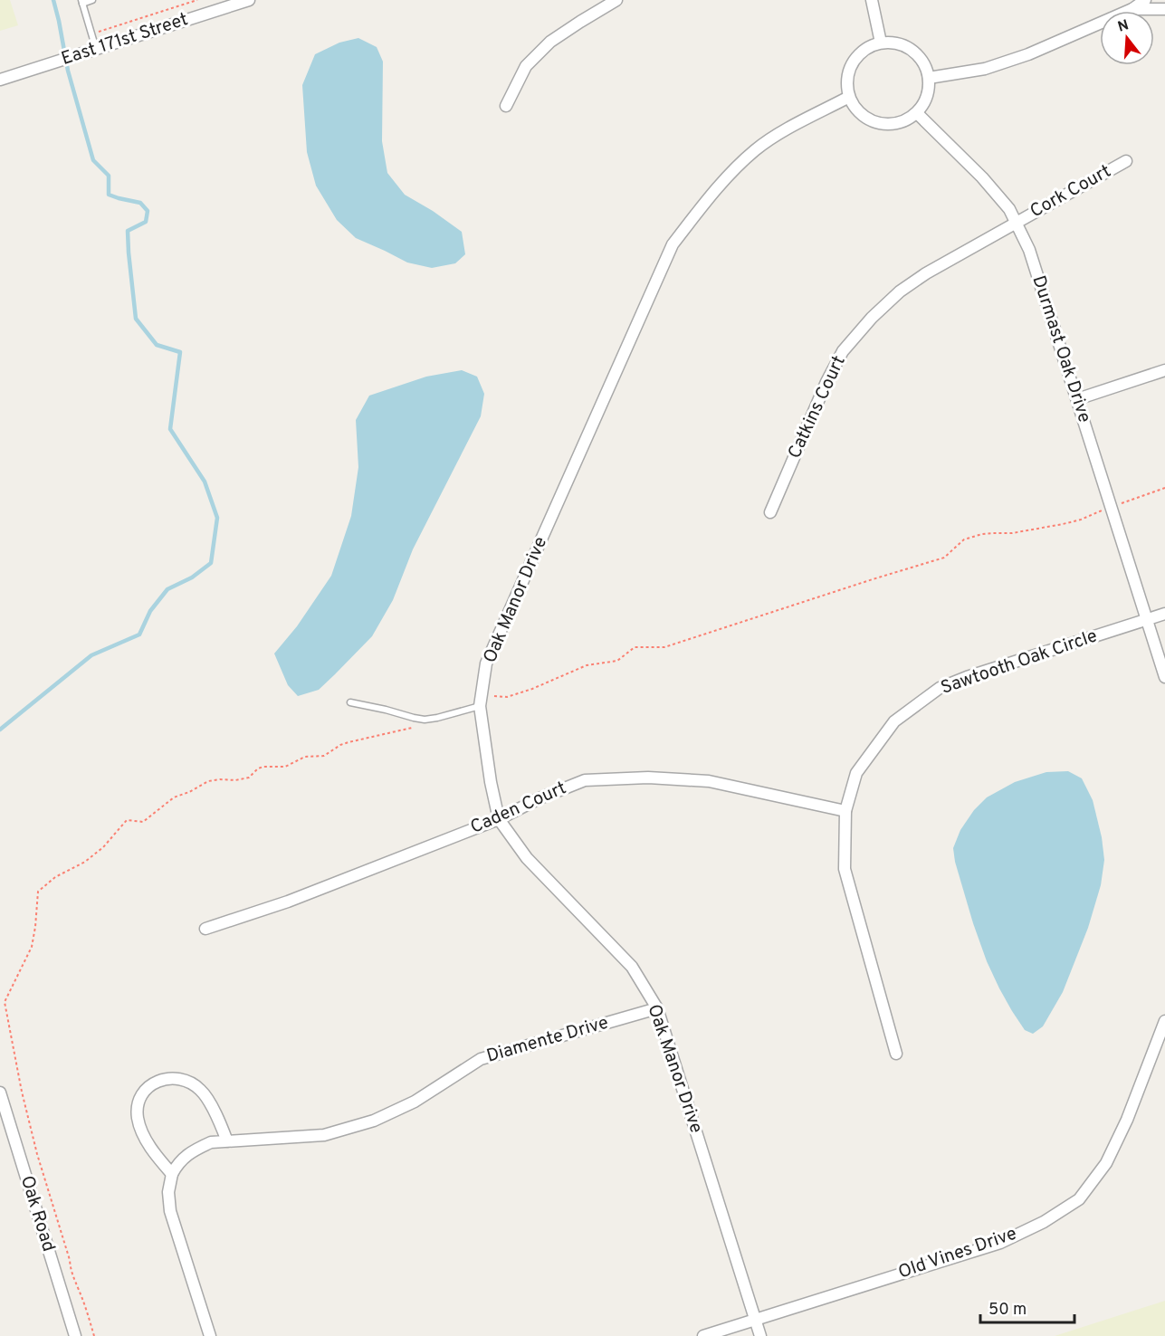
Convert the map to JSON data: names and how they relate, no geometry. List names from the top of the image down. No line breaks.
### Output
{"streets":{"street":["East 171st Street","Cork Court","Durmast Oak Drive","Catkins Court","Oak Manor Drive","Sawtooth Oak Circle","Caden Court","Diamente Drive","Oak Road","Old Vines Drive"]},"crossings":[["Cork Court","Durmast Oak Drive"],["Cork Court","Catkins Court"],["Durmast Oak Drive","Catkins Court"],["Durmast Oak Drive","Oak Manor Drive"],["Durmast Oak Drive","Sawtooth Oak Circle"],["Oak Manor Drive","Caden Court"],["Oak Manor Drive","Diamente Drive"],["Oak Manor Drive","Old Vines Drive"],["Sawtooth Oak Circle","Caden Court"]],"scale_bar":"50 m","north":"top"}
